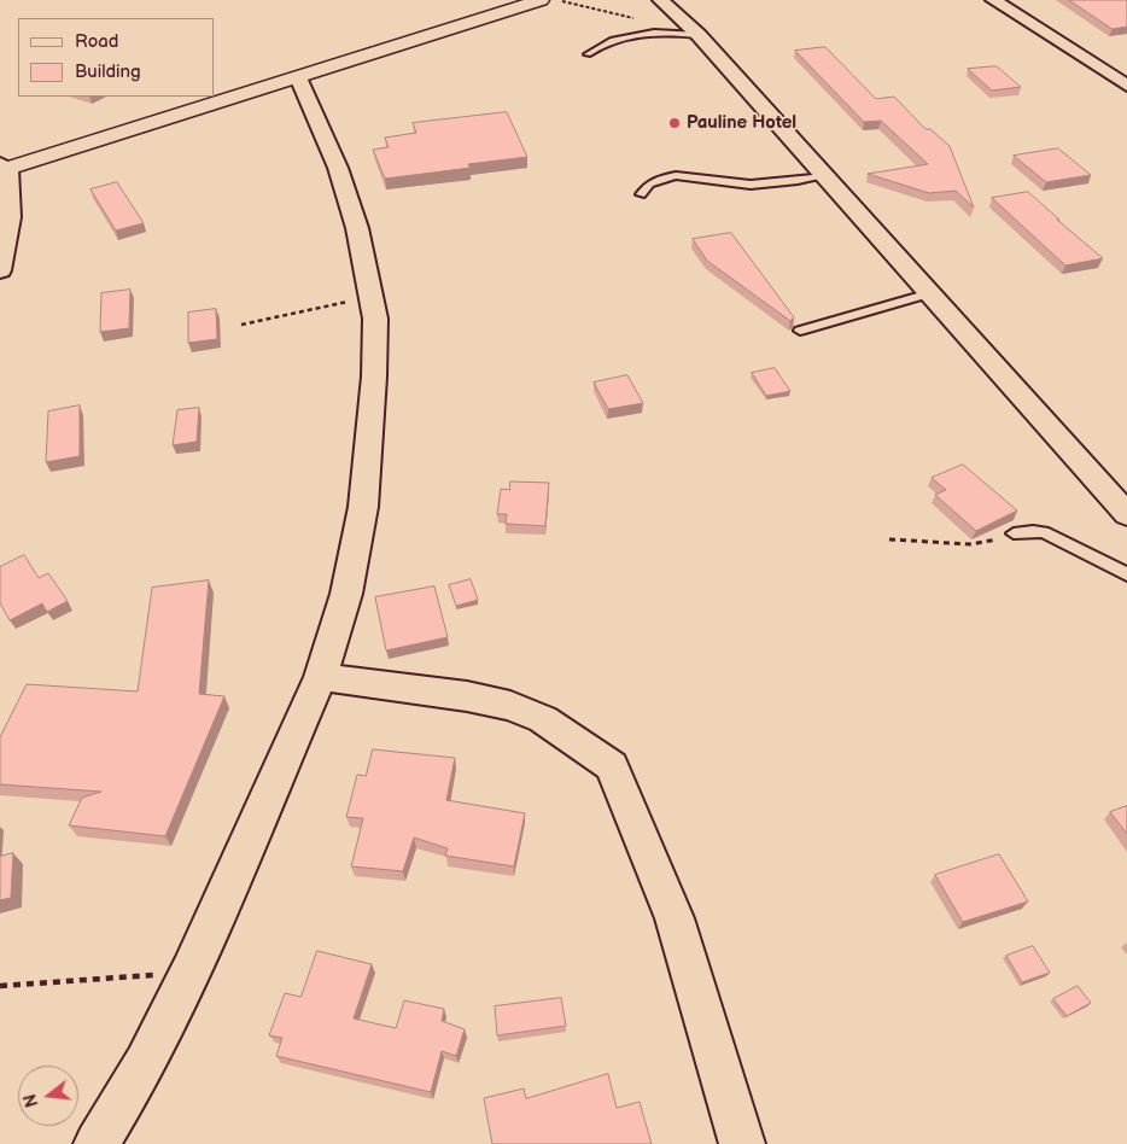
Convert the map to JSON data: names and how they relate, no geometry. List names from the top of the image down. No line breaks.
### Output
{"places":["Pauline Hotel"],"legend":["Road","Building"],"north":"left"}
